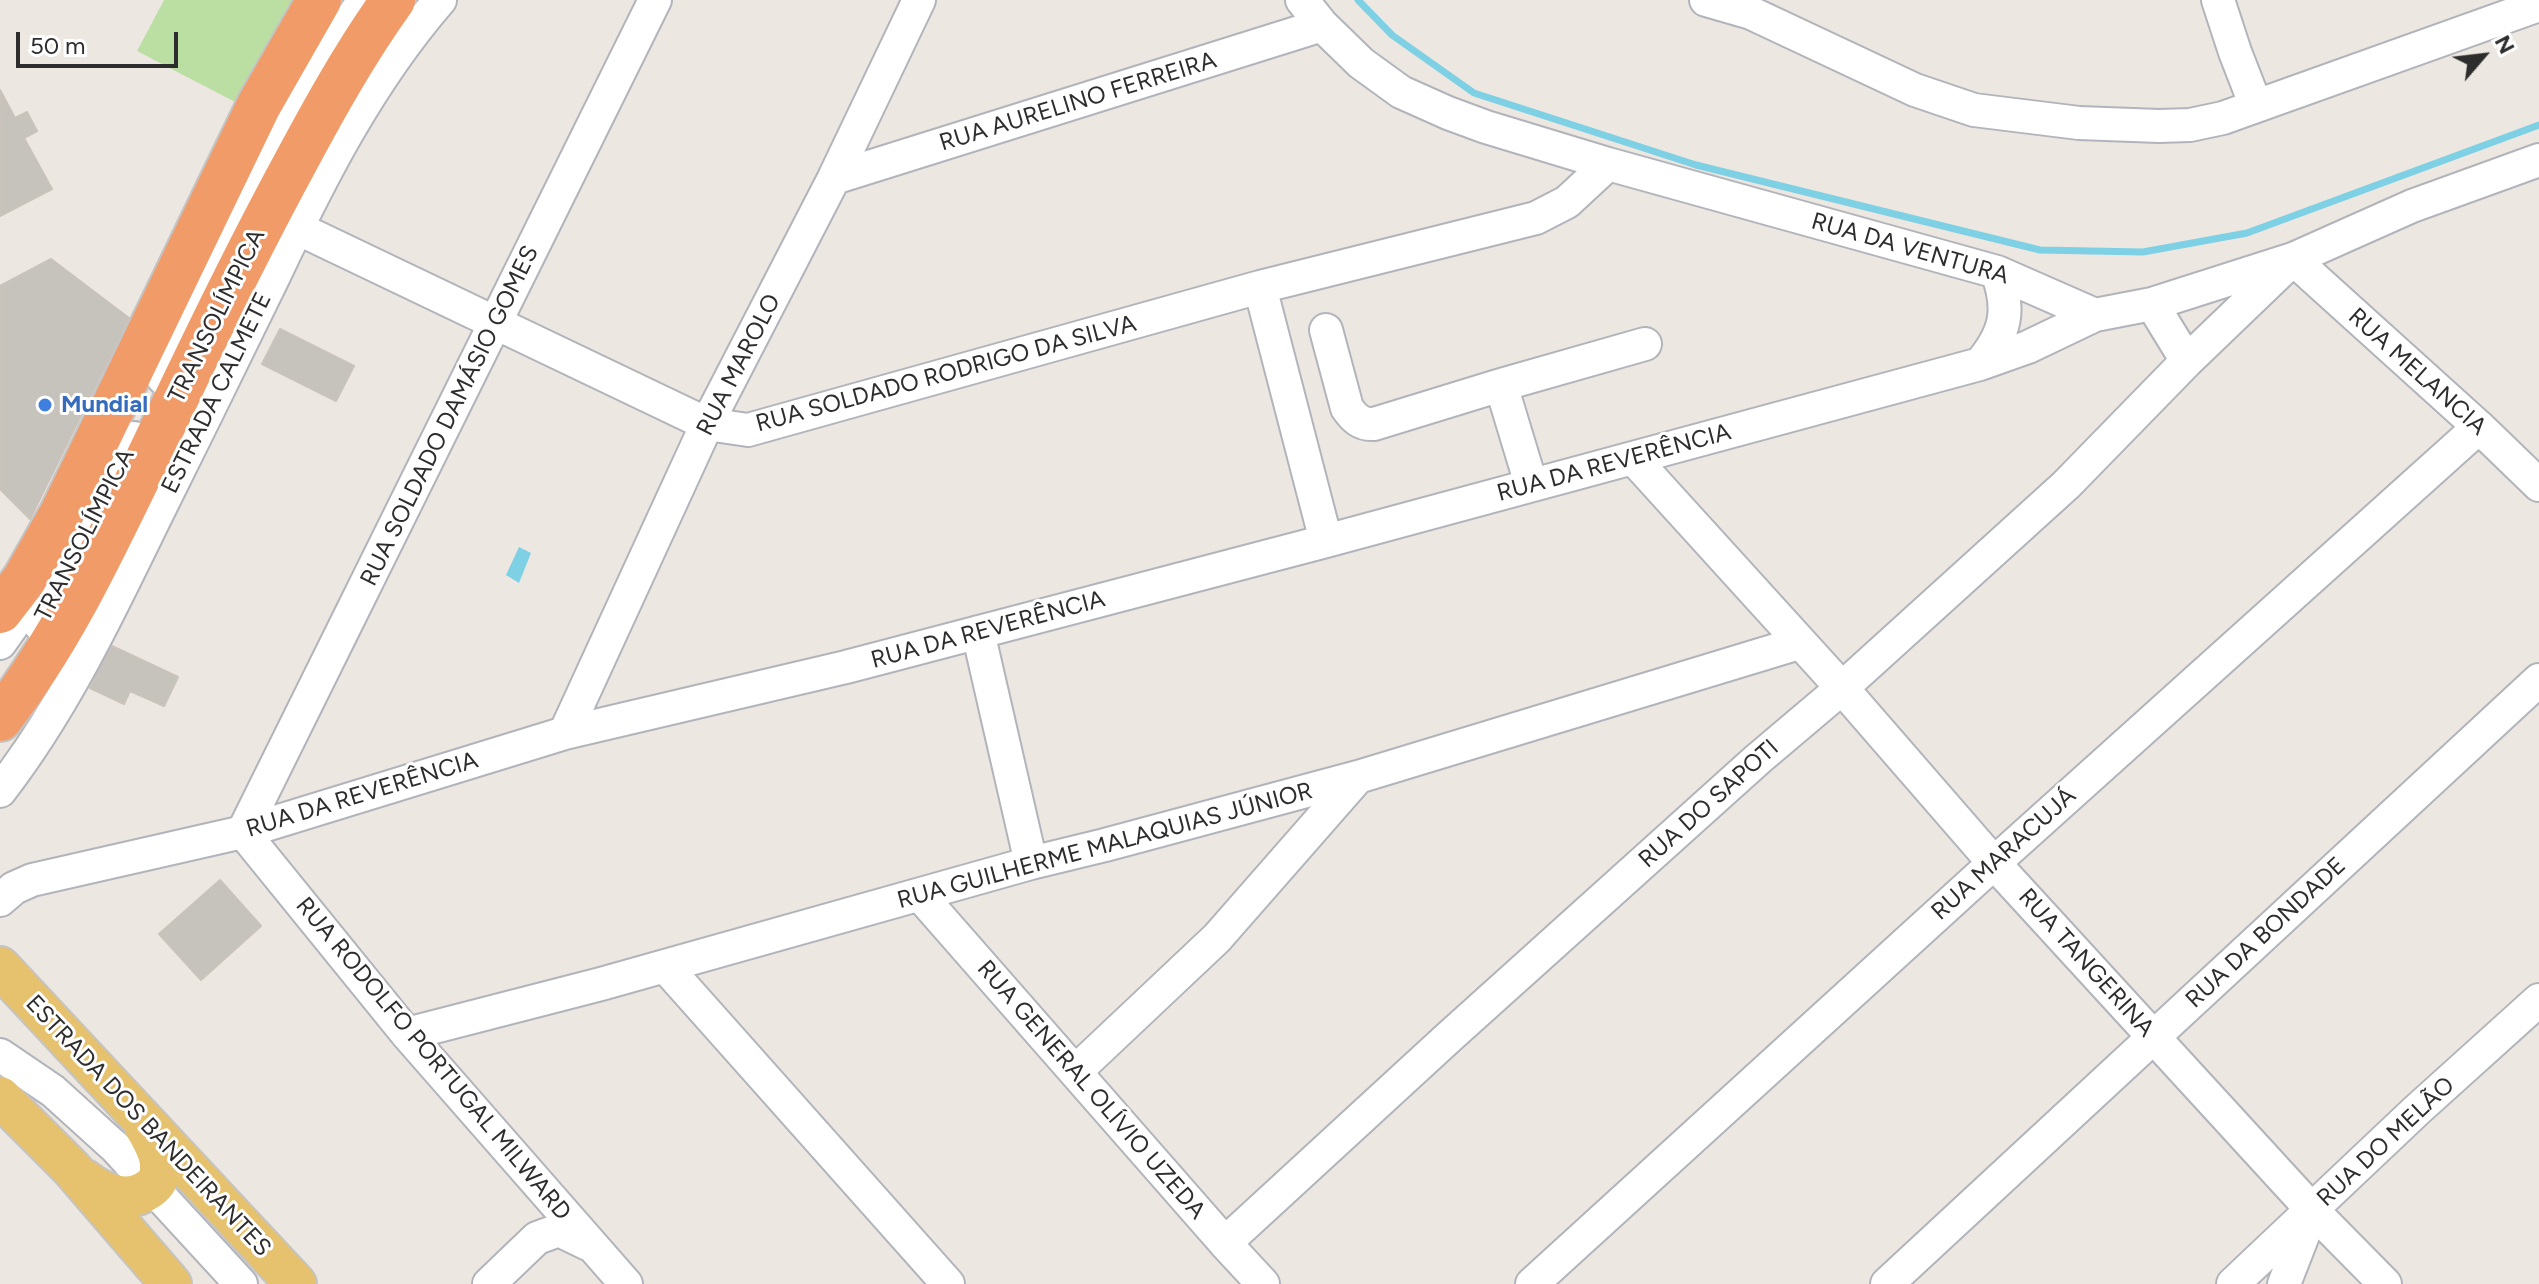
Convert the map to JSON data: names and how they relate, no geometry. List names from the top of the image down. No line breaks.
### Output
{"streets":{"highway":["TRANSOLÍMPICA"],"main road":["ESTRADA DOS BANDEIRANTES"],"street":["RUA AURELINO FERREIRA","RUA DA VENTURA","RUA MAROLO","RUA MELANCIA","RUA SOLDADO RODRIGO DA SILVA","ESTRADA CALMETE","RUA SOLDADO DAMÁSIO GOMES","RUA DA REVERÊNCIA","RUA DO SAPOTI","RUA GUILHERME MALAQUIAS JÚNIOR","RUA MARACUJÁ","RUA DA BONDADE","RUA TANGERINA","RUA RODOLFO PORTUGAL MILWARD","RUA GENERAL OLÍVIO UZEDA","RUA DO MELÃO"]},"crossings":[["RUA AURELINO FERREIRA","RUA DA VENTURA"],["RUA AURELINO FERREIRA","RUA MAROLO"],["RUA DA VENTURA","RUA SOLDADO RODRIGO DA SILVA"],["RUA DA VENTURA","RUA DA REVERÊNCIA"],["RUA MAROLO","RUA SOLDADO RODRIGO DA SILVA"],["RUA MAROLO","RUA DA REVERÊNCIA"],["RUA MELANCIA","RUA DO SAPOTI"],["RUA MELANCIA","RUA MARACUJÁ"],["RUA SOLDADO RODRIGO DA SILVA","ESTRADA CALMETE"],["RUA SOLDADO RODRIGO DA SILVA","RUA SOLDADO DAMÁSIO GOMES"],["RUA SOLDADO DAMÁSIO GOMES","RUA DA REVERÊNCIA"],["RUA SOLDADO DAMÁSIO GOMES","RUA RODOLFO PORTUGAL MILWARD"],["RUA DA REVERÊNCIA","RUA TANGERINA"],["RUA DA REVERÊNCIA","RUA RODOLFO PORTUGAL MILWARD"],["RUA DO SAPOTI","RUA TANGERINA"],["RUA DO SAPOTI","RUA GENERAL OLÍVIO UZEDA"],["RUA GUILHERME MALAQUIAS JÚNIOR","RUA TANGERINA"],["RUA GUILHERME MALAQUIAS JÚNIOR","RUA RODOLFO PORTUGAL MILWARD"],["RUA GUILHERME MALAQUIAS JÚNIOR","RUA GENERAL OLÍVIO UZEDA"],["RUA MARACUJÁ","RUA TANGERINA"],["RUA DA BONDADE","RUA TANGERINA"],["RUA TANGERINA","RUA DO MELÃO"]],"places":["Mundial"],"scale_bar":"50 m","north":"top right"}
